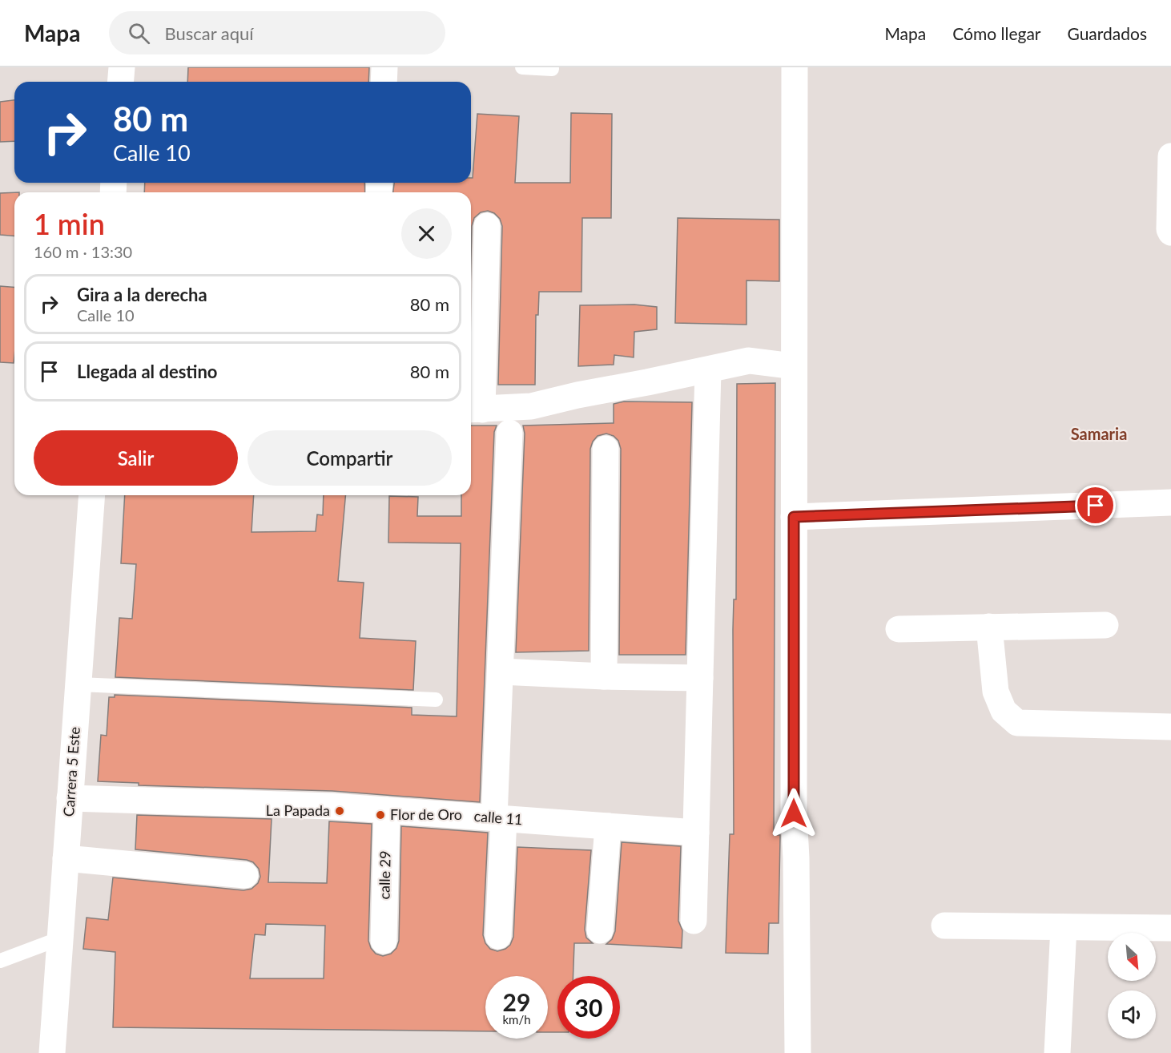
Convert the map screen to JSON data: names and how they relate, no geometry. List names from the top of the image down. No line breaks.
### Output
{"streets":{"street":["Carrera 5 Este","calle 11","calle 29"]},"crossings":[["Carrera 5 Este","calle 11"],["calle 11","calle 29"]],"districts":["Samaria"],"places":["La Papada","Flor de Oro"],"north":"bottom right","page":{"header":"Mapa","search":"Buscar aquí","nav":["Mapa","Cómo llegar","Guardados"],"turn":["80 m","Calle 10"],"heading":["1 min","160 m · 13:30"],"list":[{"name":"Gira a la derecha","note":"Calle 10","value":"80 m"},{"name":"Llegada al destino","value":"80 m"}],"buttons":["Salir","Compartir"],"speed":"29 km/h","limit":"30"}}
